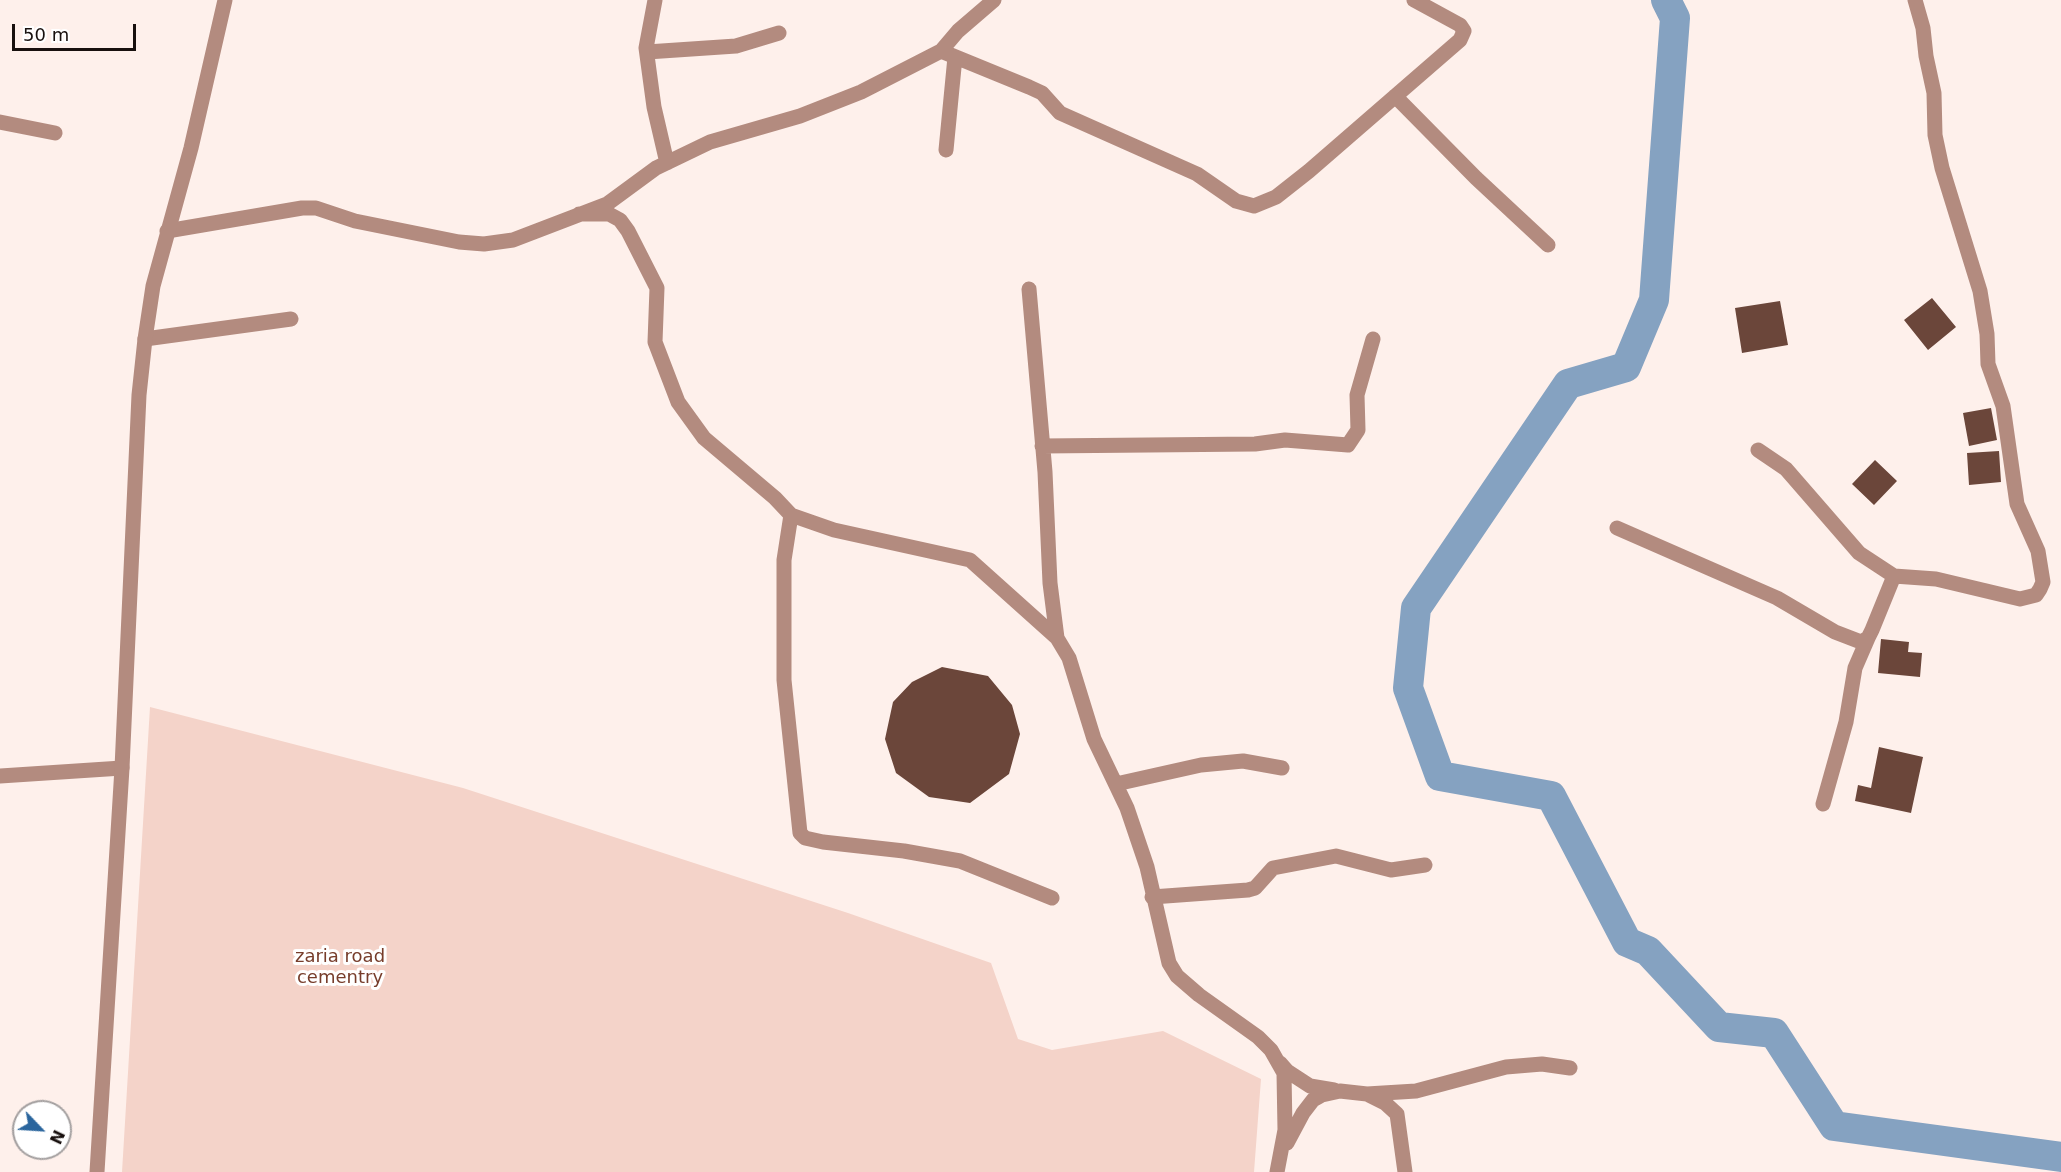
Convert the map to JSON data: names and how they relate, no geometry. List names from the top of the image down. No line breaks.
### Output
{"parks":["zaria road cementry"],"scale_bar":"50 m","north":"bottom right"}
